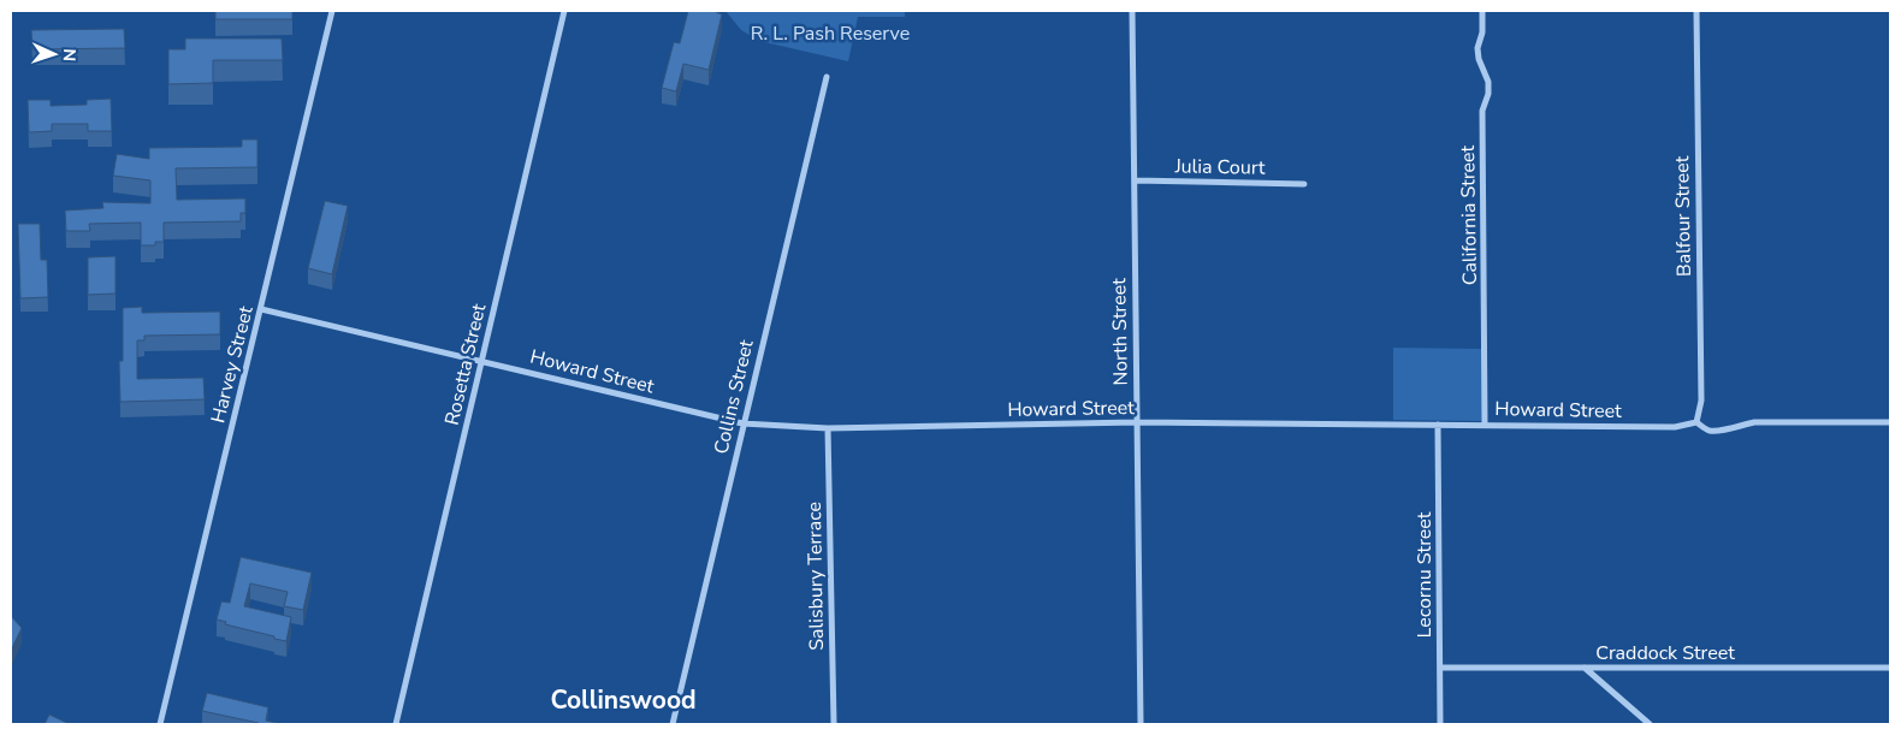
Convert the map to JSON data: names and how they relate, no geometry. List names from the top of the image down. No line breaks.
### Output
{"streets":{"street":["Julia Court","California Street","Balfour Street","North Street","Harvey Street","Rosetta Street","Howard Street","Collins Street","Lecornu Street","Salisbury Terrace","Craddock Street"]},"crossings":[["Julia Court","North Street"],["California Street","Howard Street"],["Balfour Street","Howard Street"],["North Street","Howard Street"],["Harvey Street","Howard Street"],["Rosetta Street","Howard Street"],["Howard Street","Collins Street"],["Howard Street","Lecornu Street"],["Howard Street","Salisbury Terrace"],["Lecornu Street","Craddock Street"]],"districts":["Collinswood"],"parks":["R. L. Pash Reserve"],"north":"right"}
